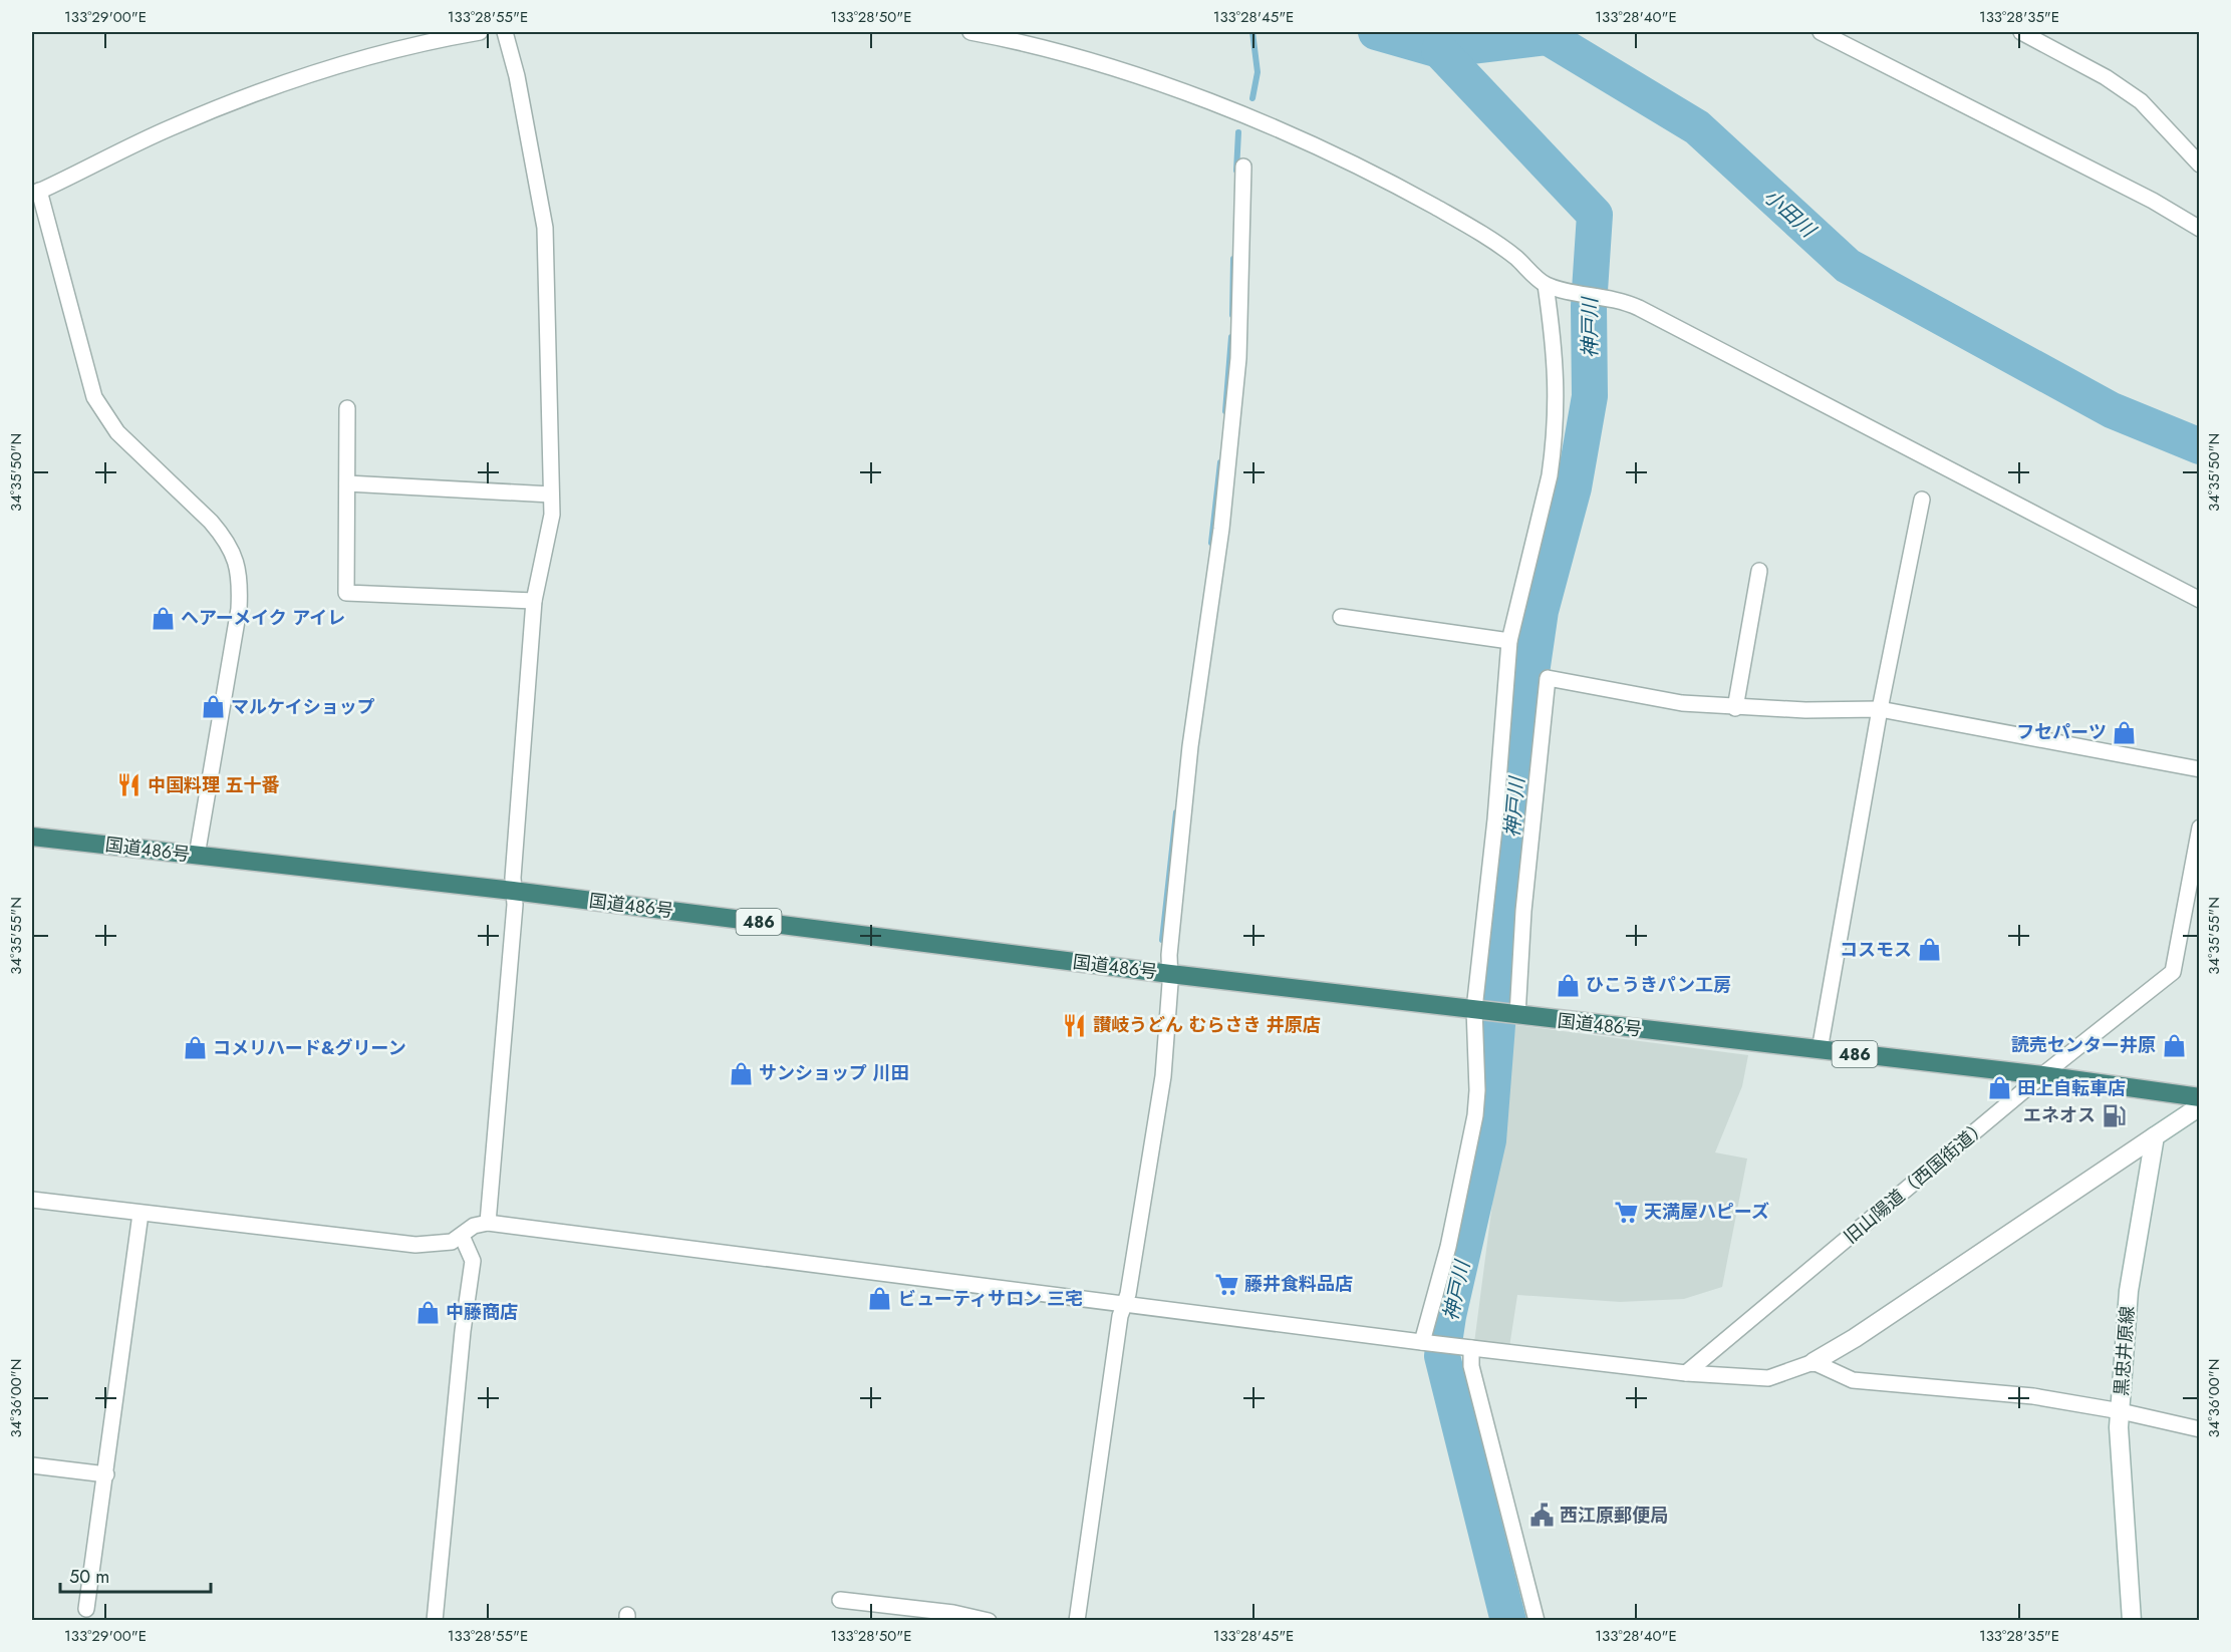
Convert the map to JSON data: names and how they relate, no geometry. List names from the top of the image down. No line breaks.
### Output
{"streets":{"highway":["国道486号","486"],"main road":["黒忠井原線"],"street":["旧山陽道（西国街道）"]},"crossings":[["国道486号","旧山陽道（西国街道）"]],"water":["小田川","神戸川"],"places":{"shop":["ヘアーメイク アイレ","マルケイショップ","フセパーツ","コスモス","ひこうきパン工房","読売センター井原","コメリハード&グリーン","サンショップ 川田","田上自転車店","ビューティサロン 三宅","中藤商店"],"restaurant":["中国料理 五十番","讃岐うどん むらさき 井原店"],"fuel station":["エネオス"],"supermarket":["天満屋ハピーズ","藤井食料品店"],"public building":["西江原郵便局"]},"scale_bar":"50 m","coordinates":["133°29'00\"E","133°28'55\"E","133°28'50\"E","133°28'45\"E","133°28'40\"E","133°28'35\"E","34°35'50\"N","34°35'55\"N","34°36'00\"N"]}
